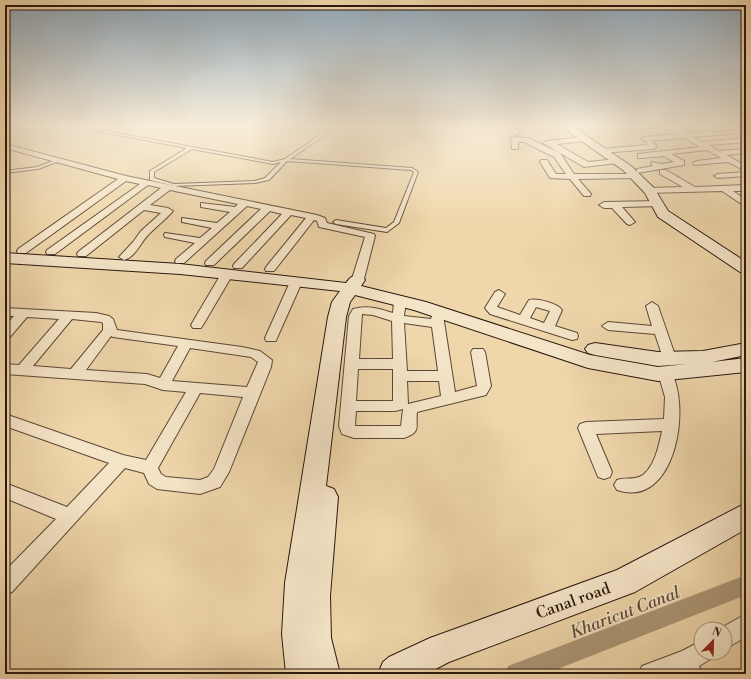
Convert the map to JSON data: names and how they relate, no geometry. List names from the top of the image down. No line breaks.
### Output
{"streets":{"street":["Canal road"]},"water":["Kharicut Canal"],"north":"top right"}
